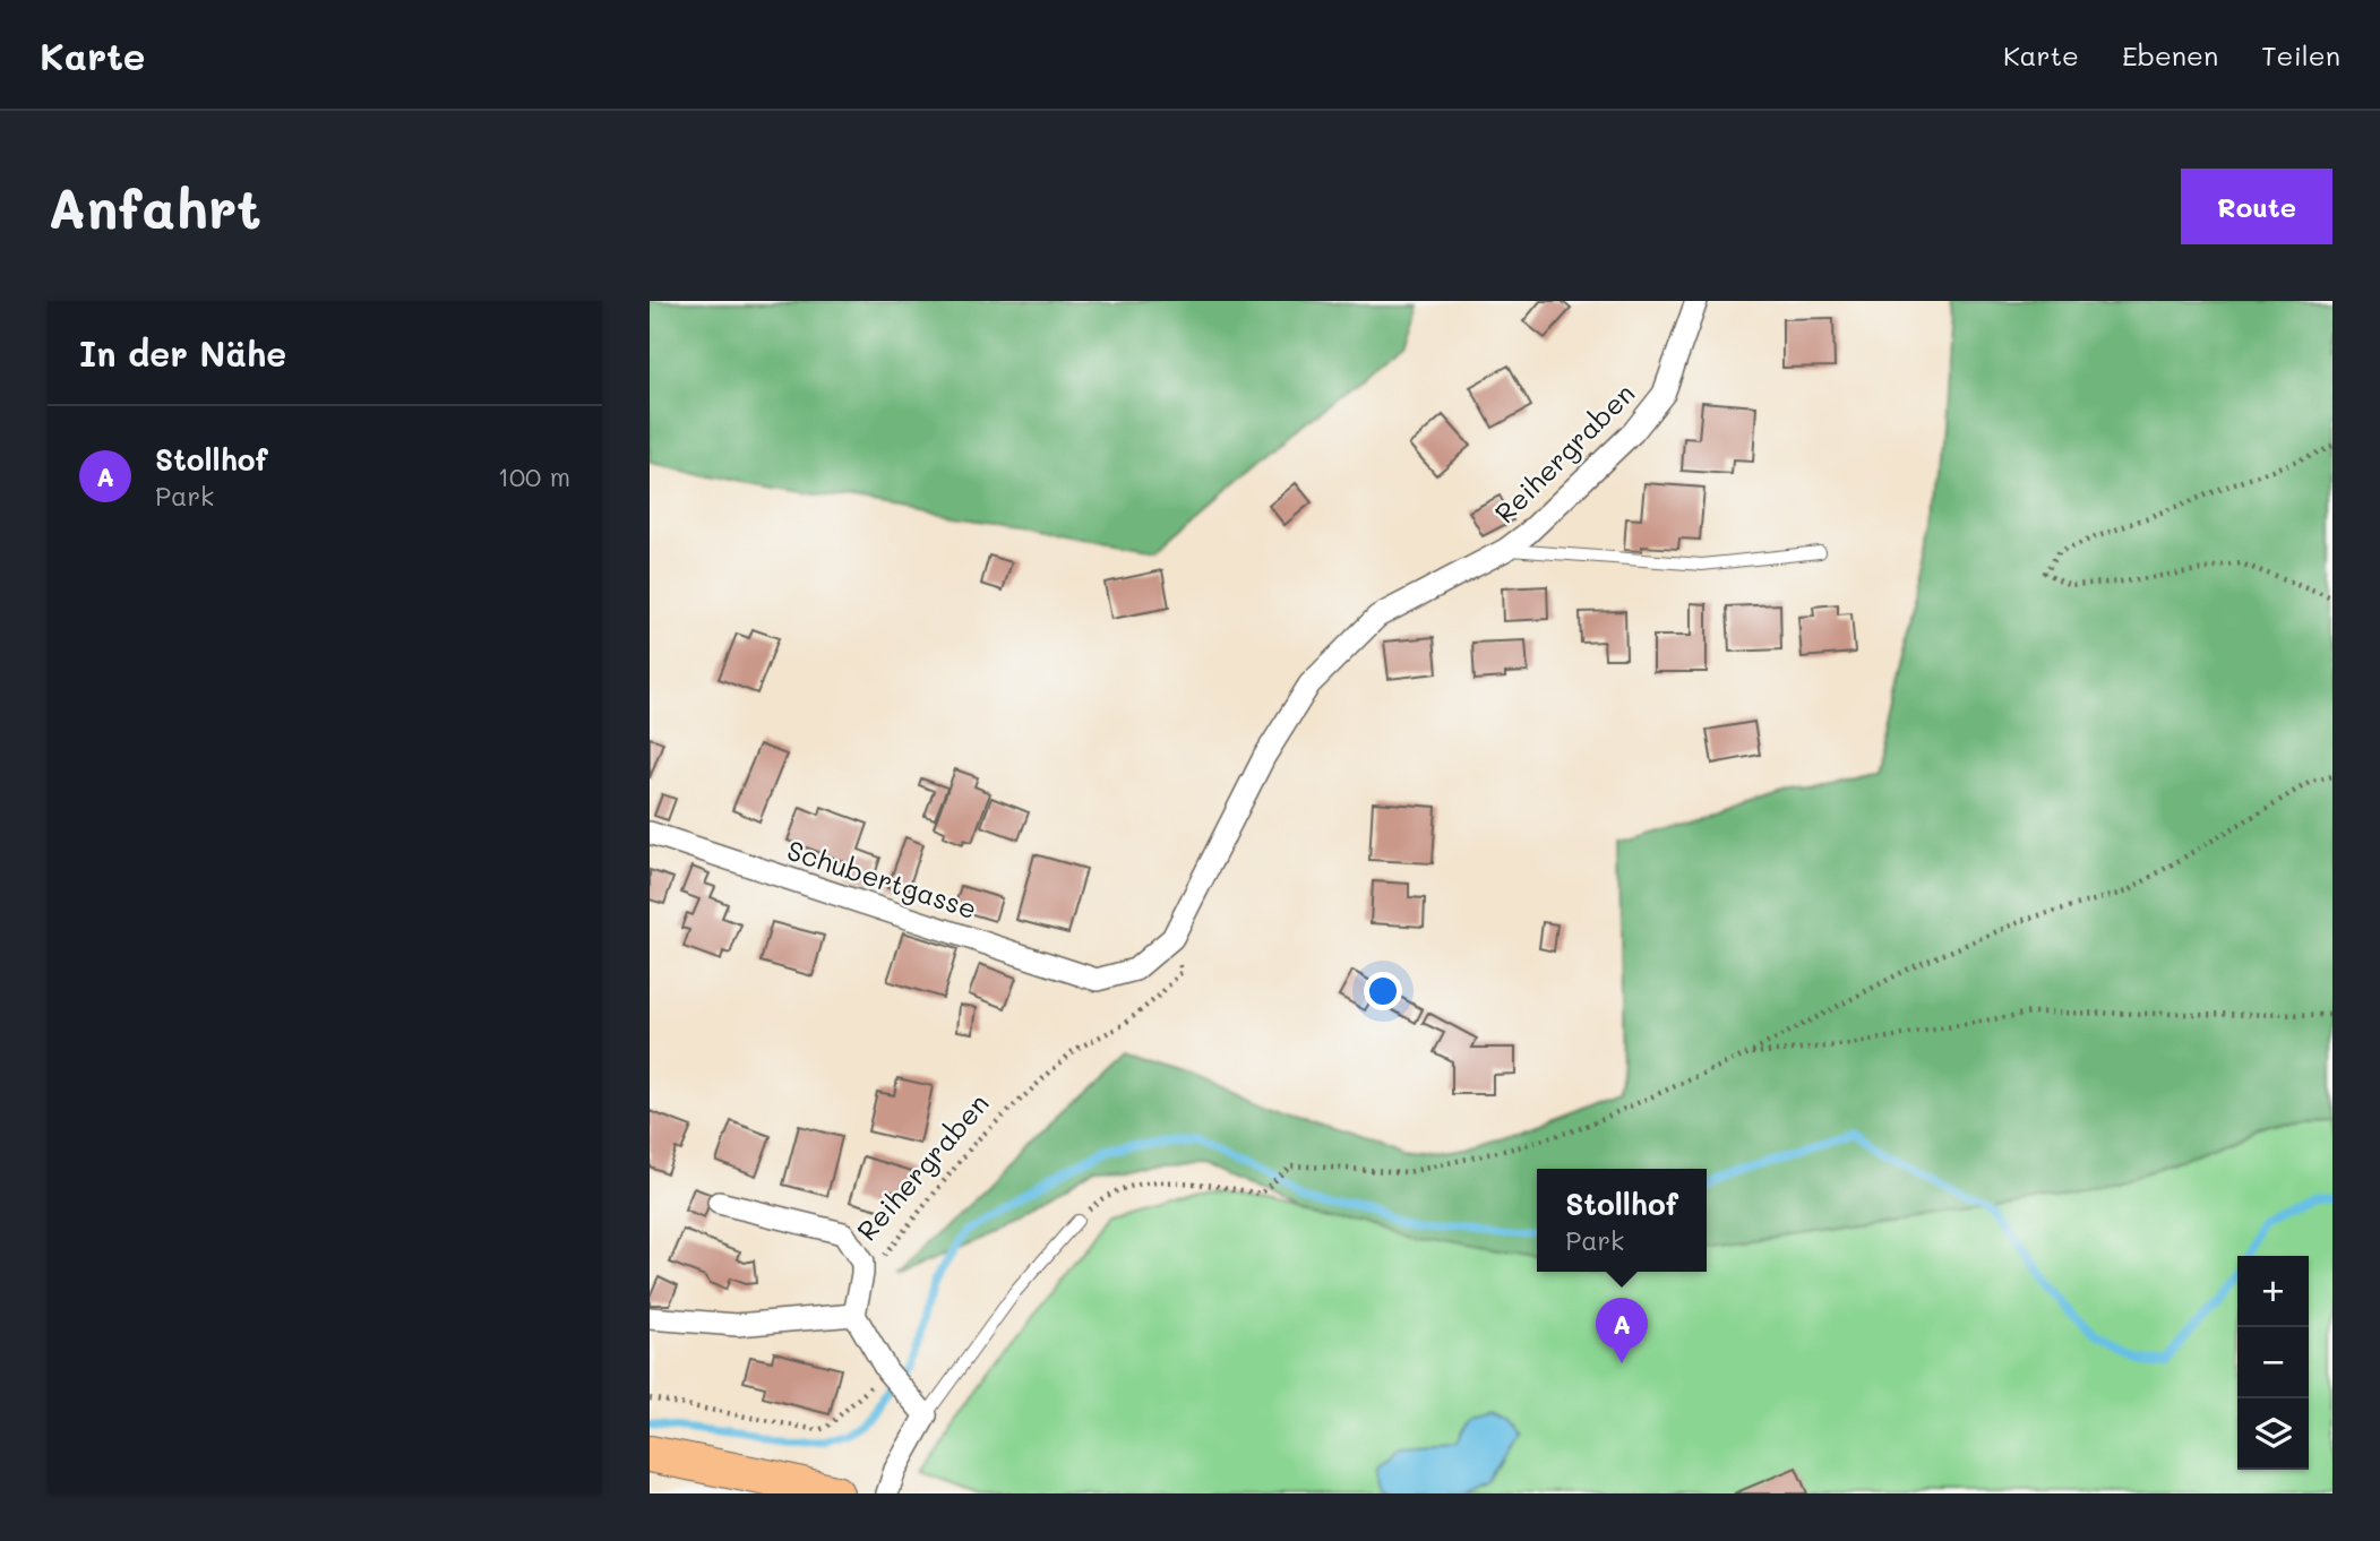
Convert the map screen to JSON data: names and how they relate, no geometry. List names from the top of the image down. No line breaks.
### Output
{"streets":{"street":["Reihergraben","Schubertgasse"]},"crossings":[["Reihergraben","Schubertgasse"]],"page":{"header":"Karte","nav":["Karte","Ebenen","Teilen"],"buttons":"Route","title":"Anfahrt","heading":"In der Nähe","list":[{"mark":"A","name":"Stollhof","note":"Park","value":"100 m"}],"popup":["Stollhof","Park"],"map_buttons":["+","−"],"pins":"A"}}
